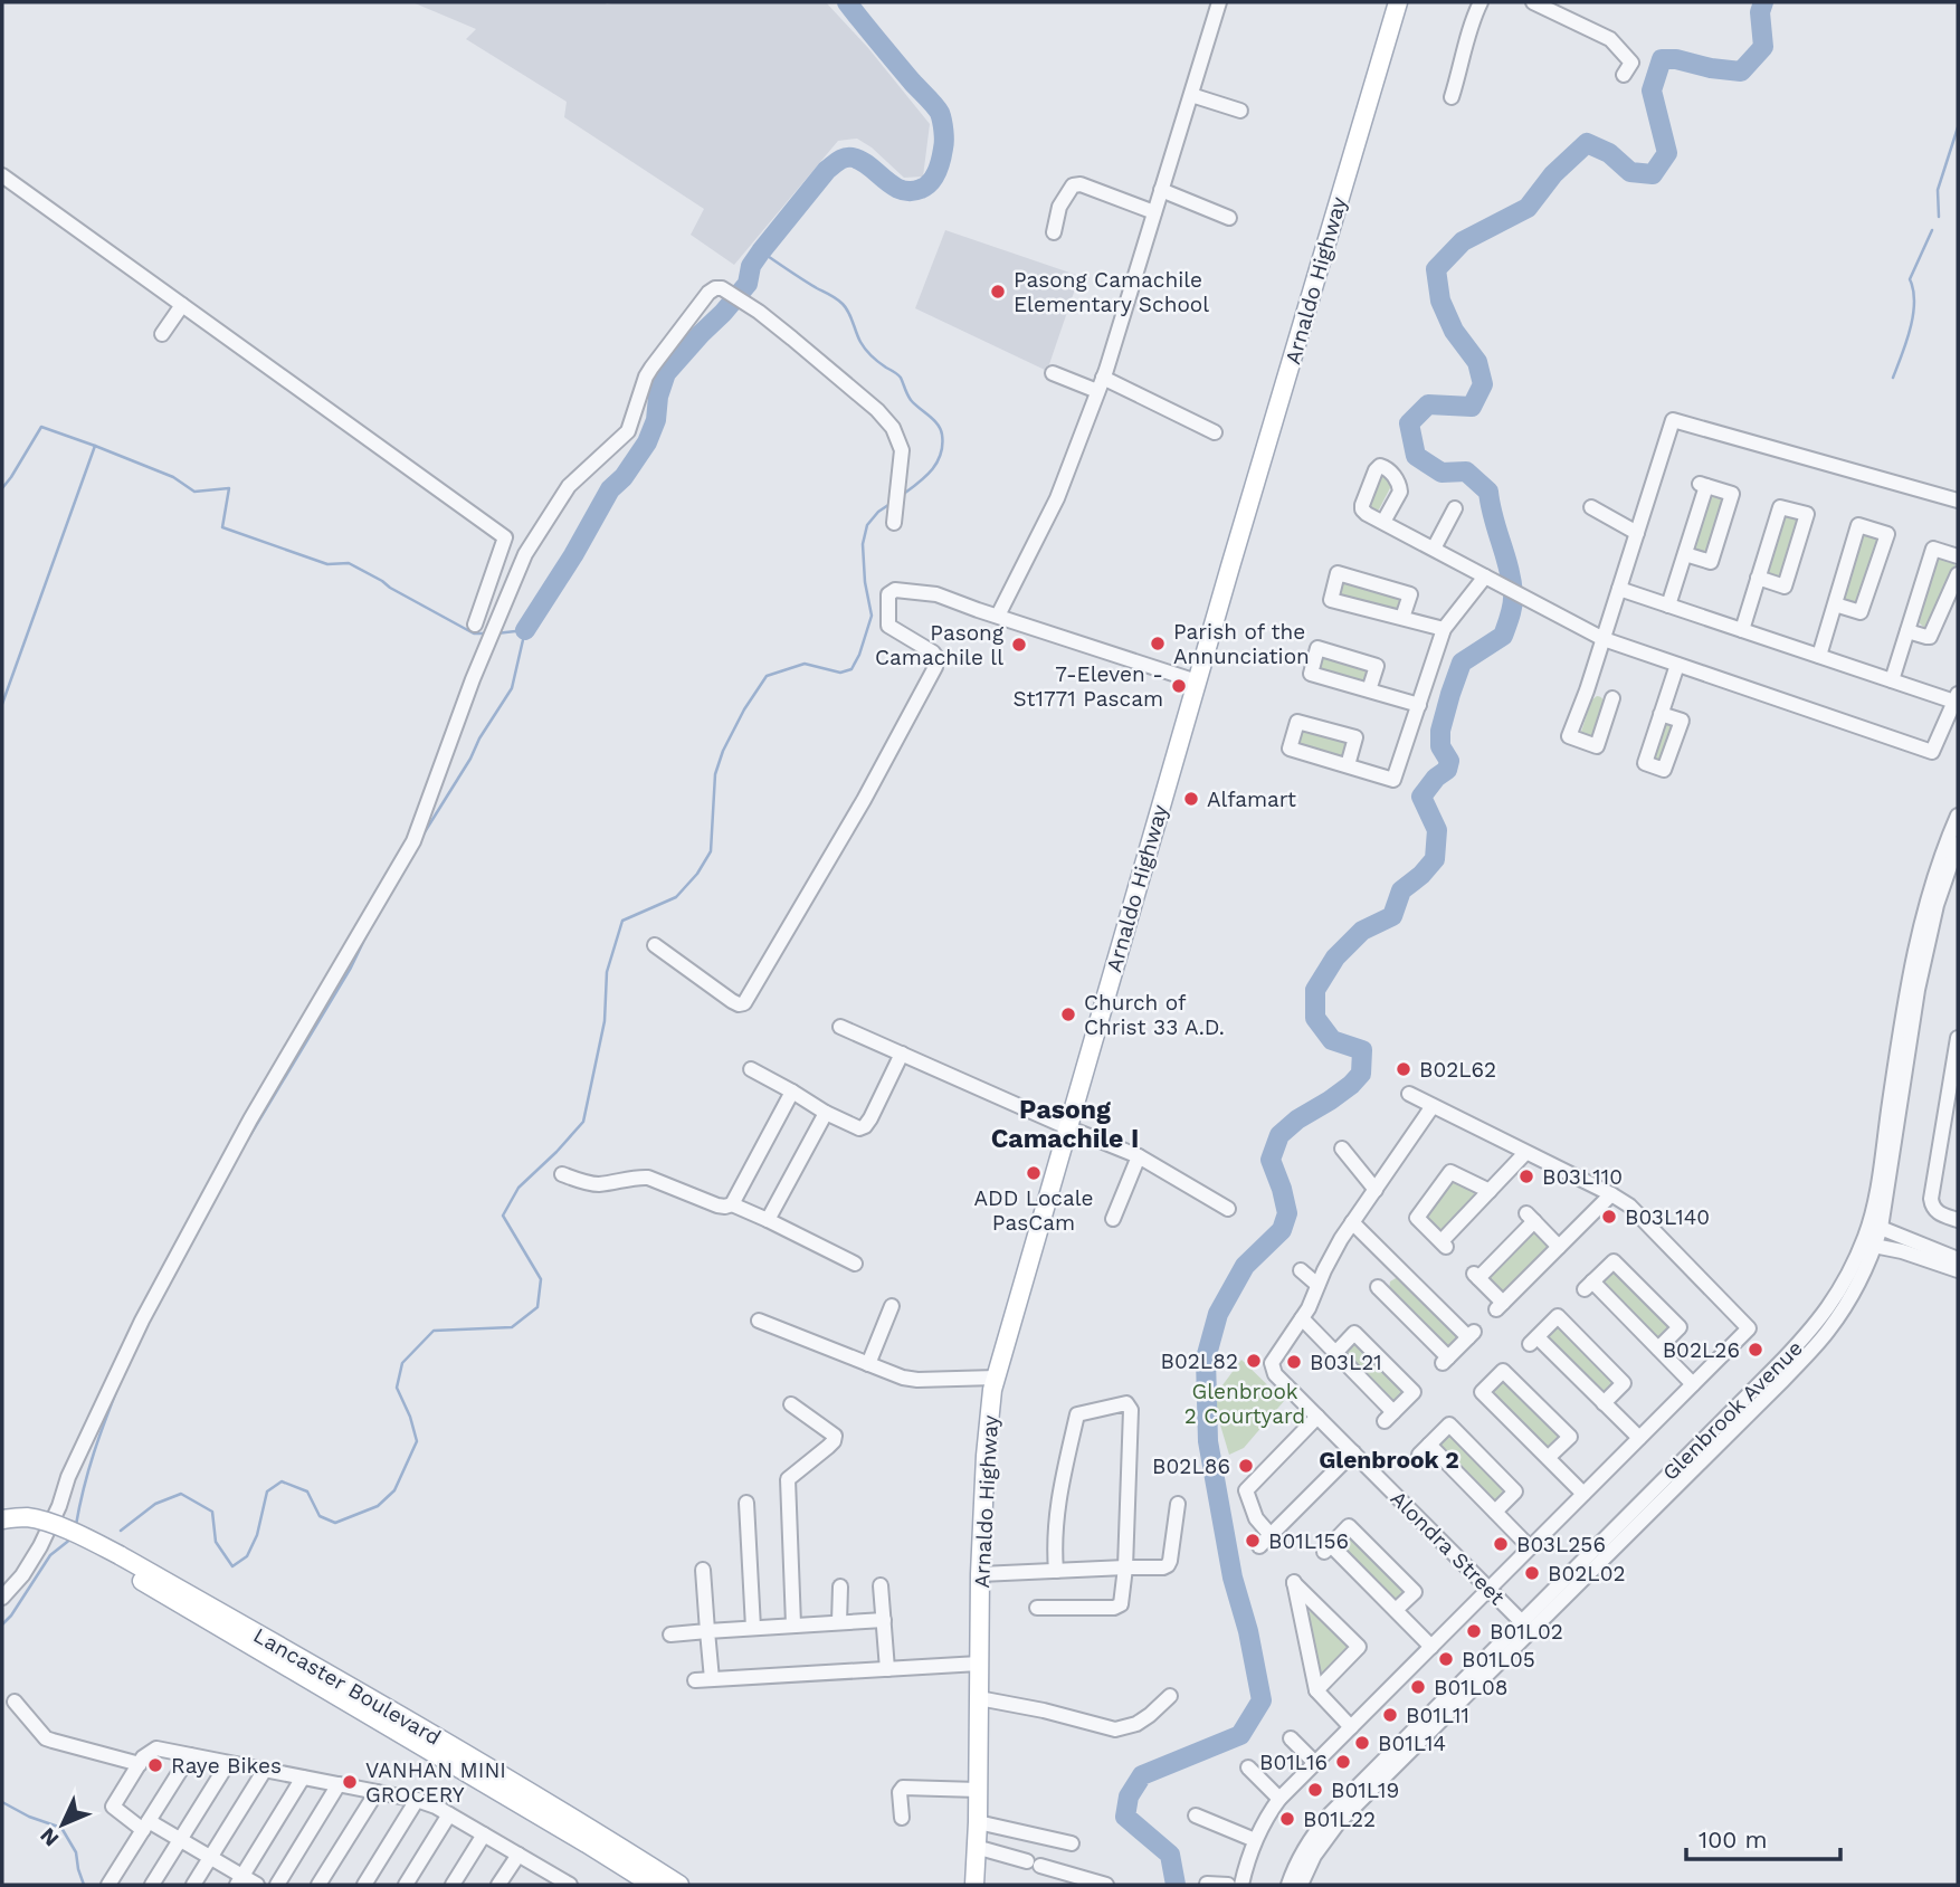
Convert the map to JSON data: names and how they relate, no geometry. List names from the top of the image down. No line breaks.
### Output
{"streets":{"main road":["Arnaldo Highway","Lancaster Boulevard"],"street":["Glenbrook Avenue","Alondra Street"]},"crossings":[["Glenbrook Avenue","Alondra Street"]],"districts":["Pasong Camachile I","Glenbrook 2"],"parks":["Glenbrook 2 Courtyard"],"places":["Pasong Camachile Elementary School","Parish of the Annunciation","Pasong Camachile ll","7-Eleven - St1771 Pascam","Alfamart","Church of Christ 33 A.D.","B02L62","ADD Locale PasCam","B03L110","B03L140","B02L26","B02L82","B03L21","B02L86","B01L156","B03L256","B02L02","B01L02","B01L05","B01L08","B01L11","B01L14","B01L16","Raye Bikes","VANHAN MINI GROCERY","B01L19","B01L22"],"scale_bar":"100 m","north":"bottom left"}
